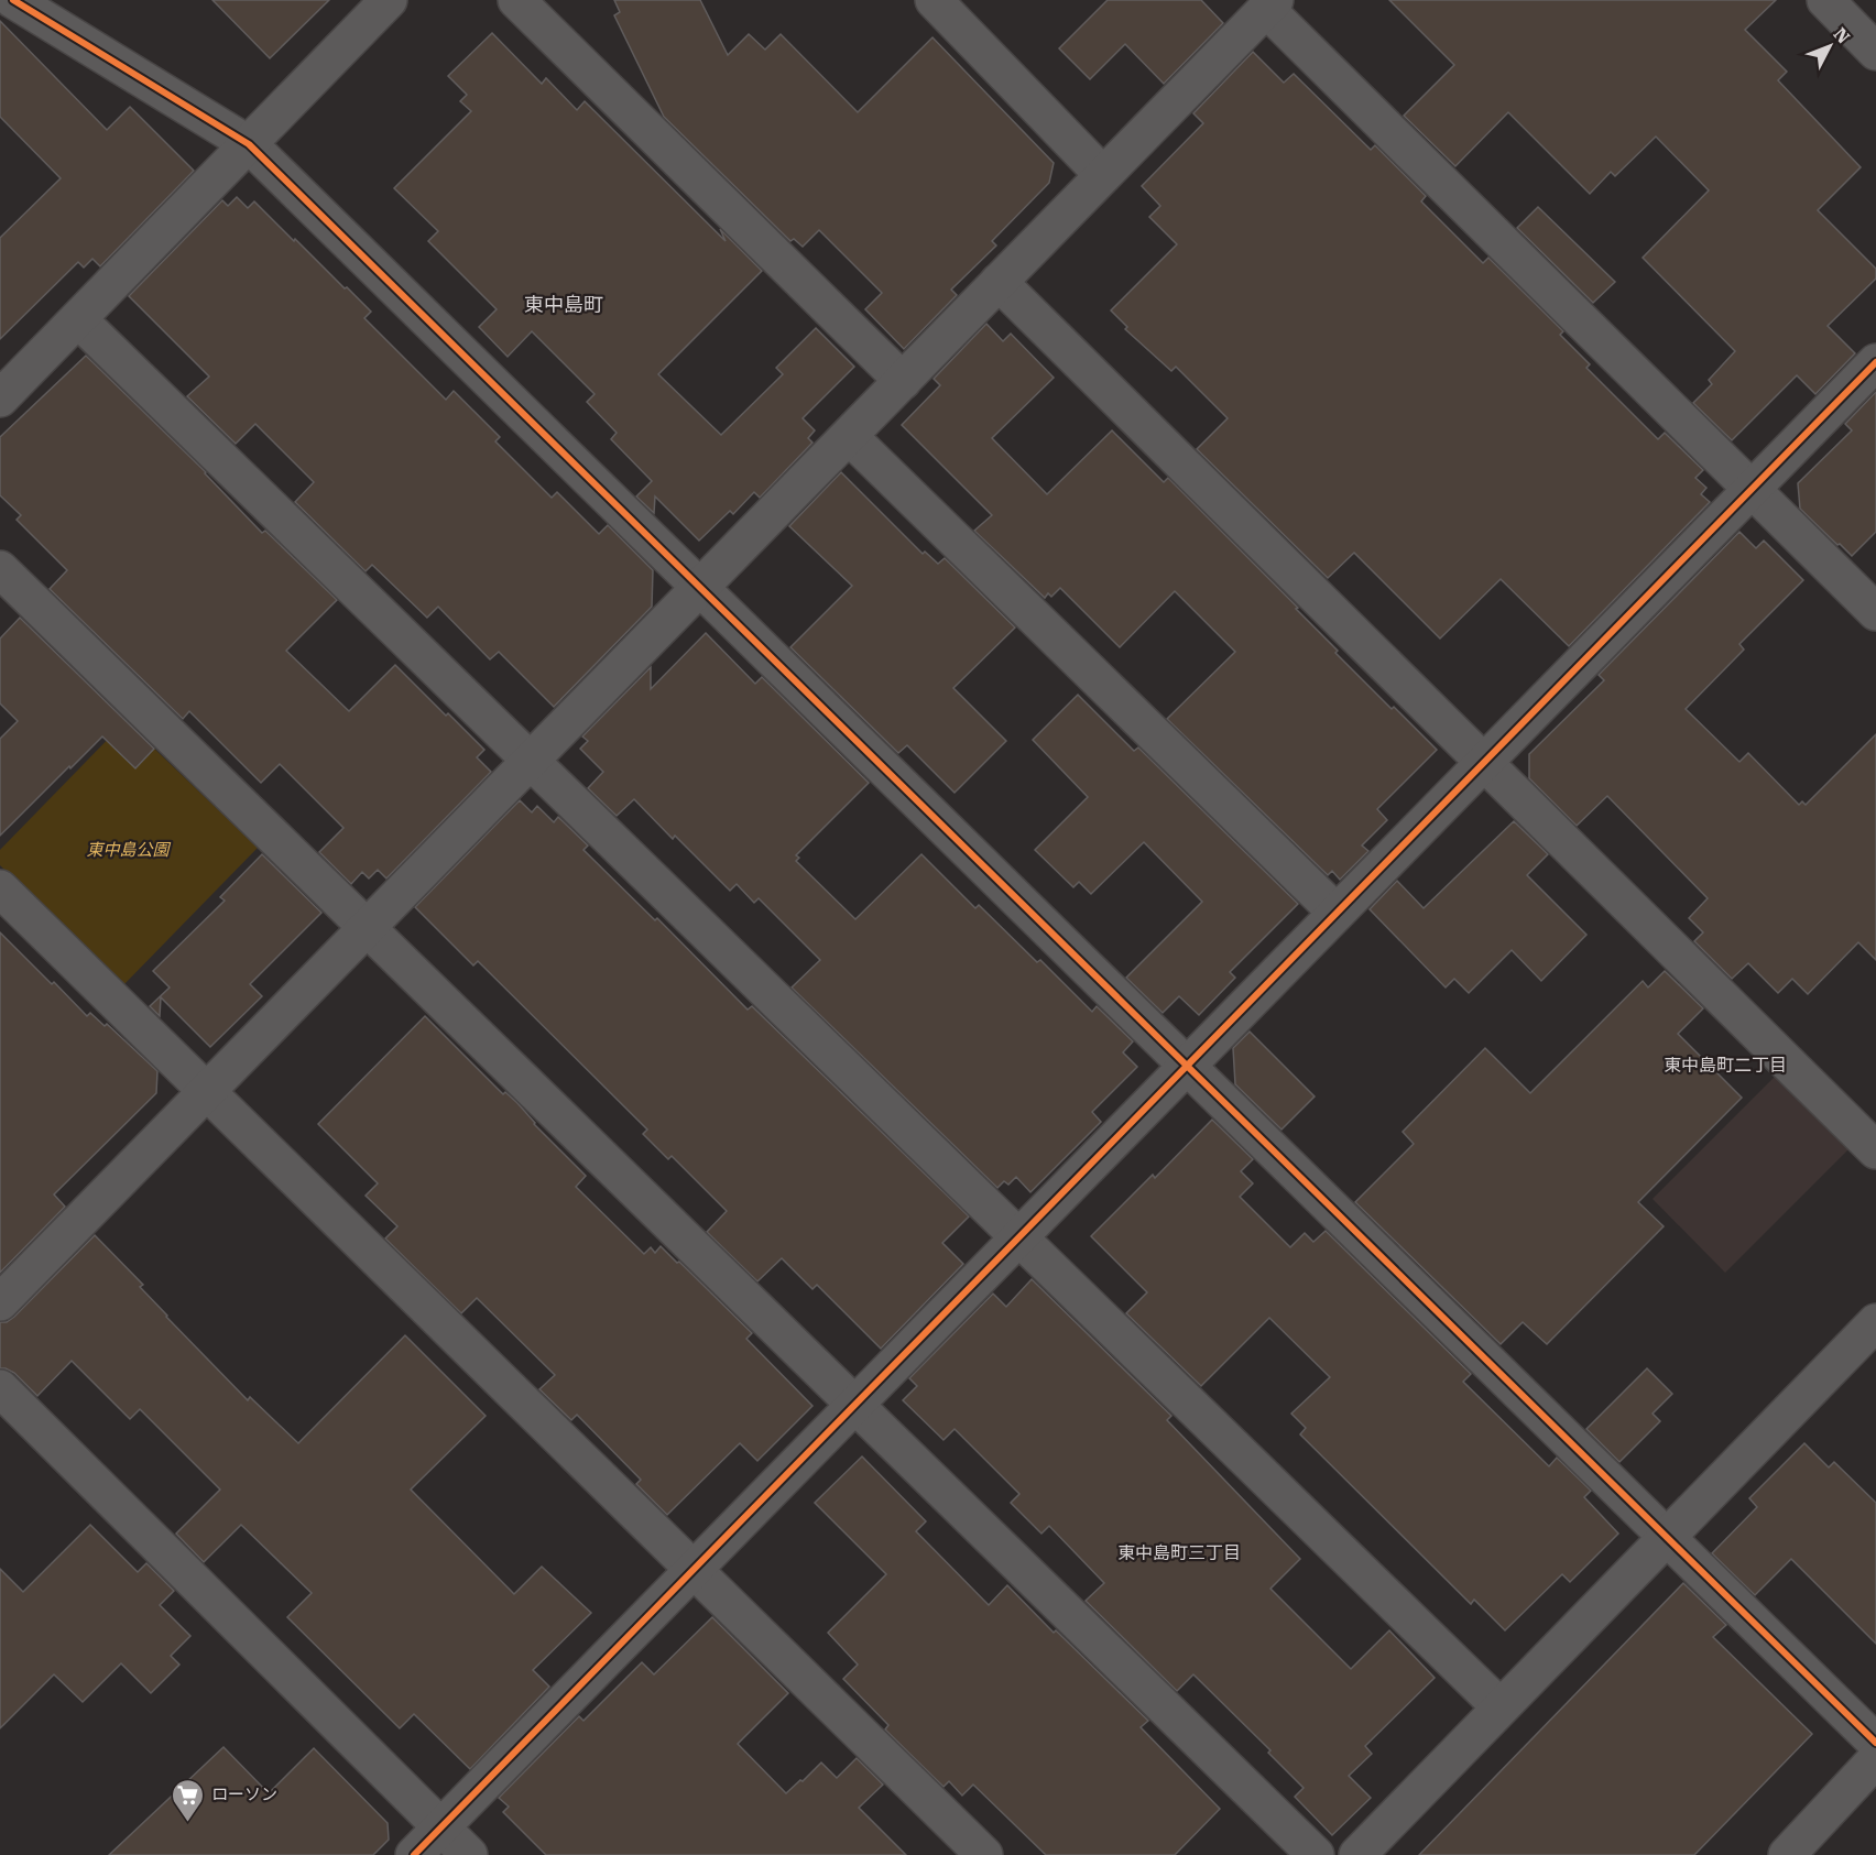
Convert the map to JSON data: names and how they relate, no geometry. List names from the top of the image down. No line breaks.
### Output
{"districts":["東中島町","東中島町二丁目","東中島町三丁目"],"parks":["東中島公園"],"places":{"supermarket":["ローソン"]},"north":"top right"}
